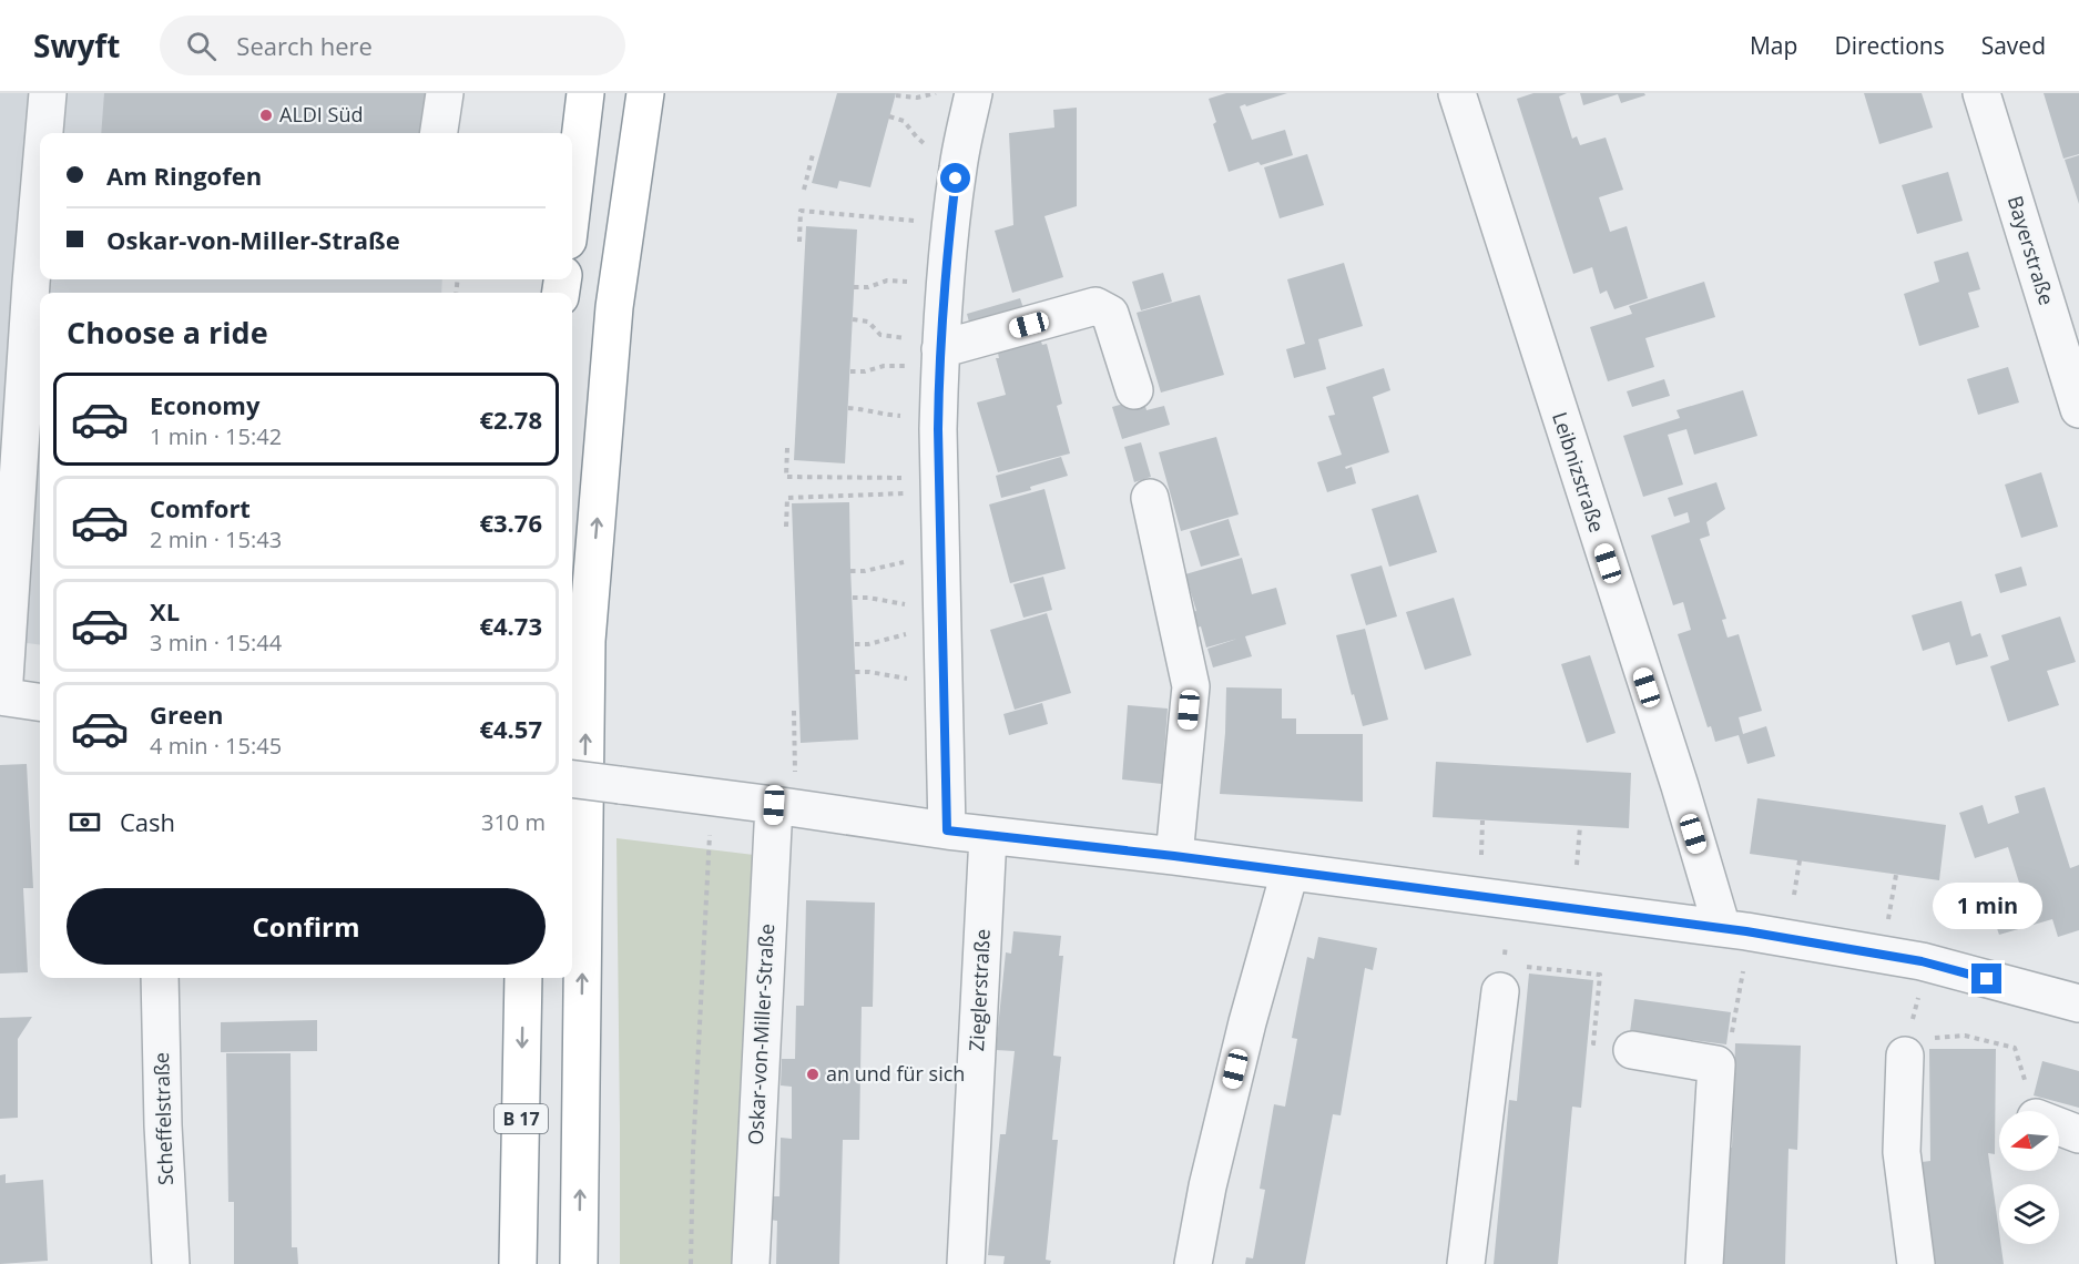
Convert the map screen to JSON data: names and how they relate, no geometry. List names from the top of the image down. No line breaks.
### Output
{"streets":{"highway":["B 17"],"street":["Bayerstraße","Leibnizstraße","Zieglerstraße","Oskar-von-Miller-Straße","Scheffelstraße"]},"places":["ALDI Süd","an und für sich"],"north":"left","page":{"header":"Swyft","search":"Search here","nav":["Map","Directions","Saved"],"banner":["Am Ringofen","Oskar-von-Miller-Straße"],"heading":"Choose a ride","list":[{"name":"Economy","note":"1 min · 15:42","value":"€2.78"},{"name":"Comfort","note":"2 min · 15:43","value":"€3.76"},{"name":"XL","note":"3 min · 15:44","value":"€4.73"},{"name":"Green","note":"4 min · 15:45","value":"€4.57"}],"pay":["Cash","310 m"],"buttons":"Confirm","bubble":"1 min"}}
